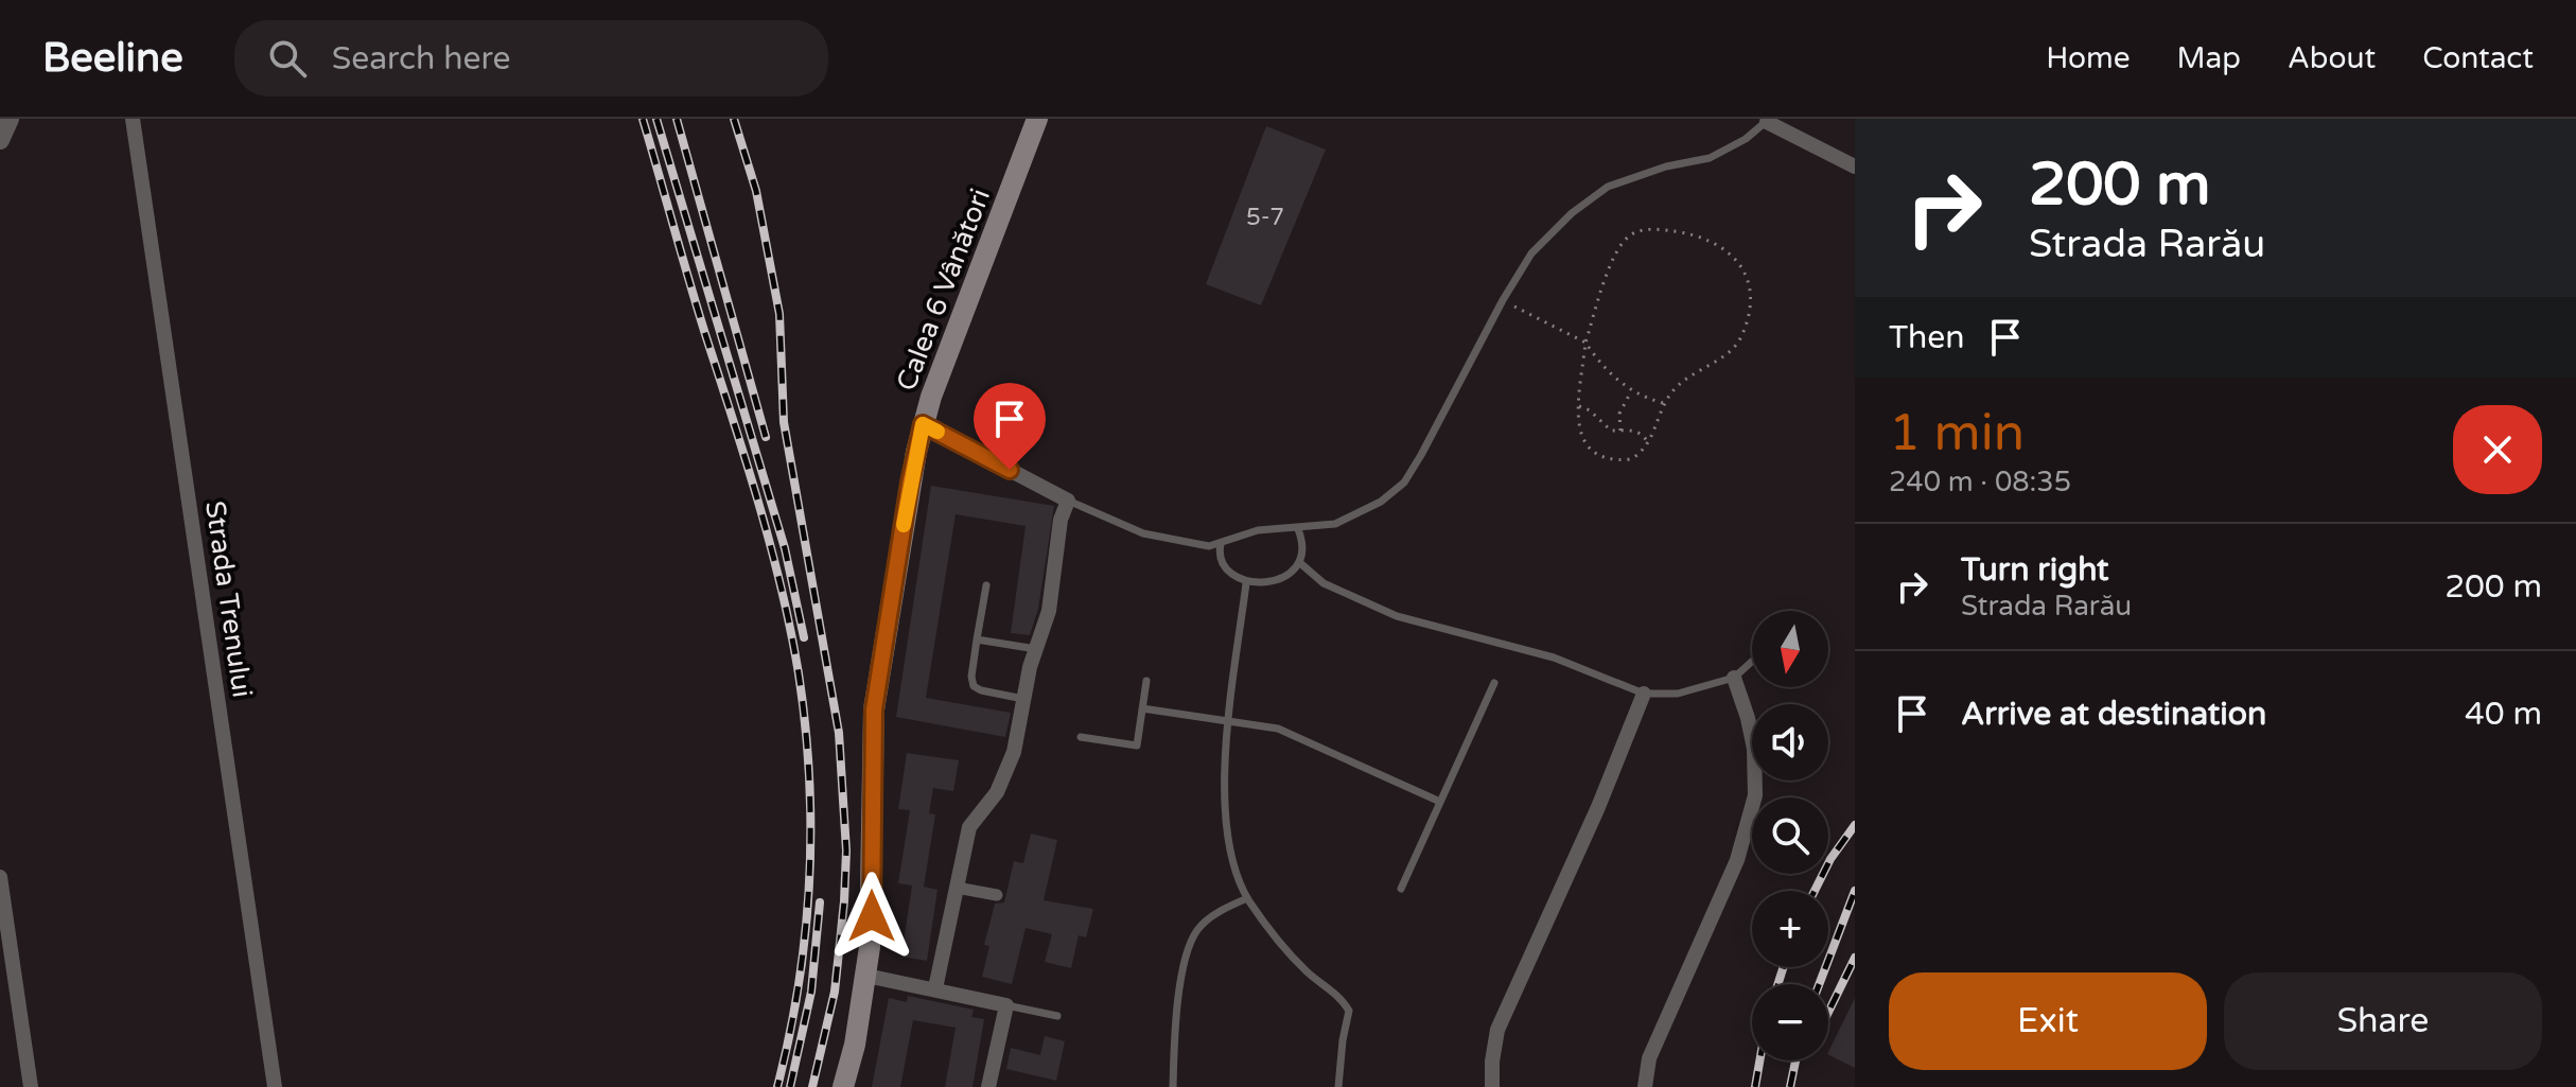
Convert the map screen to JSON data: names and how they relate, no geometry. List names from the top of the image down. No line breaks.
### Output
{"streets":{"main road":["Calea 6 Vânători"],"street":["Strada Trenului"]},"house_numbers":["5-7"],"north":"bottom","page":{"header":"Beeline","search":"Search here","nav":["Home","Map","About","Contact"],"turn":["200 m","Strada Rarău"],"then":"Then","heading":["1 min","240 m · 08:35"],"list":[{"name":"Turn right","note":"Strada Rarău","value":"200 m"},{"name":"Arrive at destination","value":"40 m"}],"map_buttons":["+","−"],"buttons":["Exit","Share"]}}
